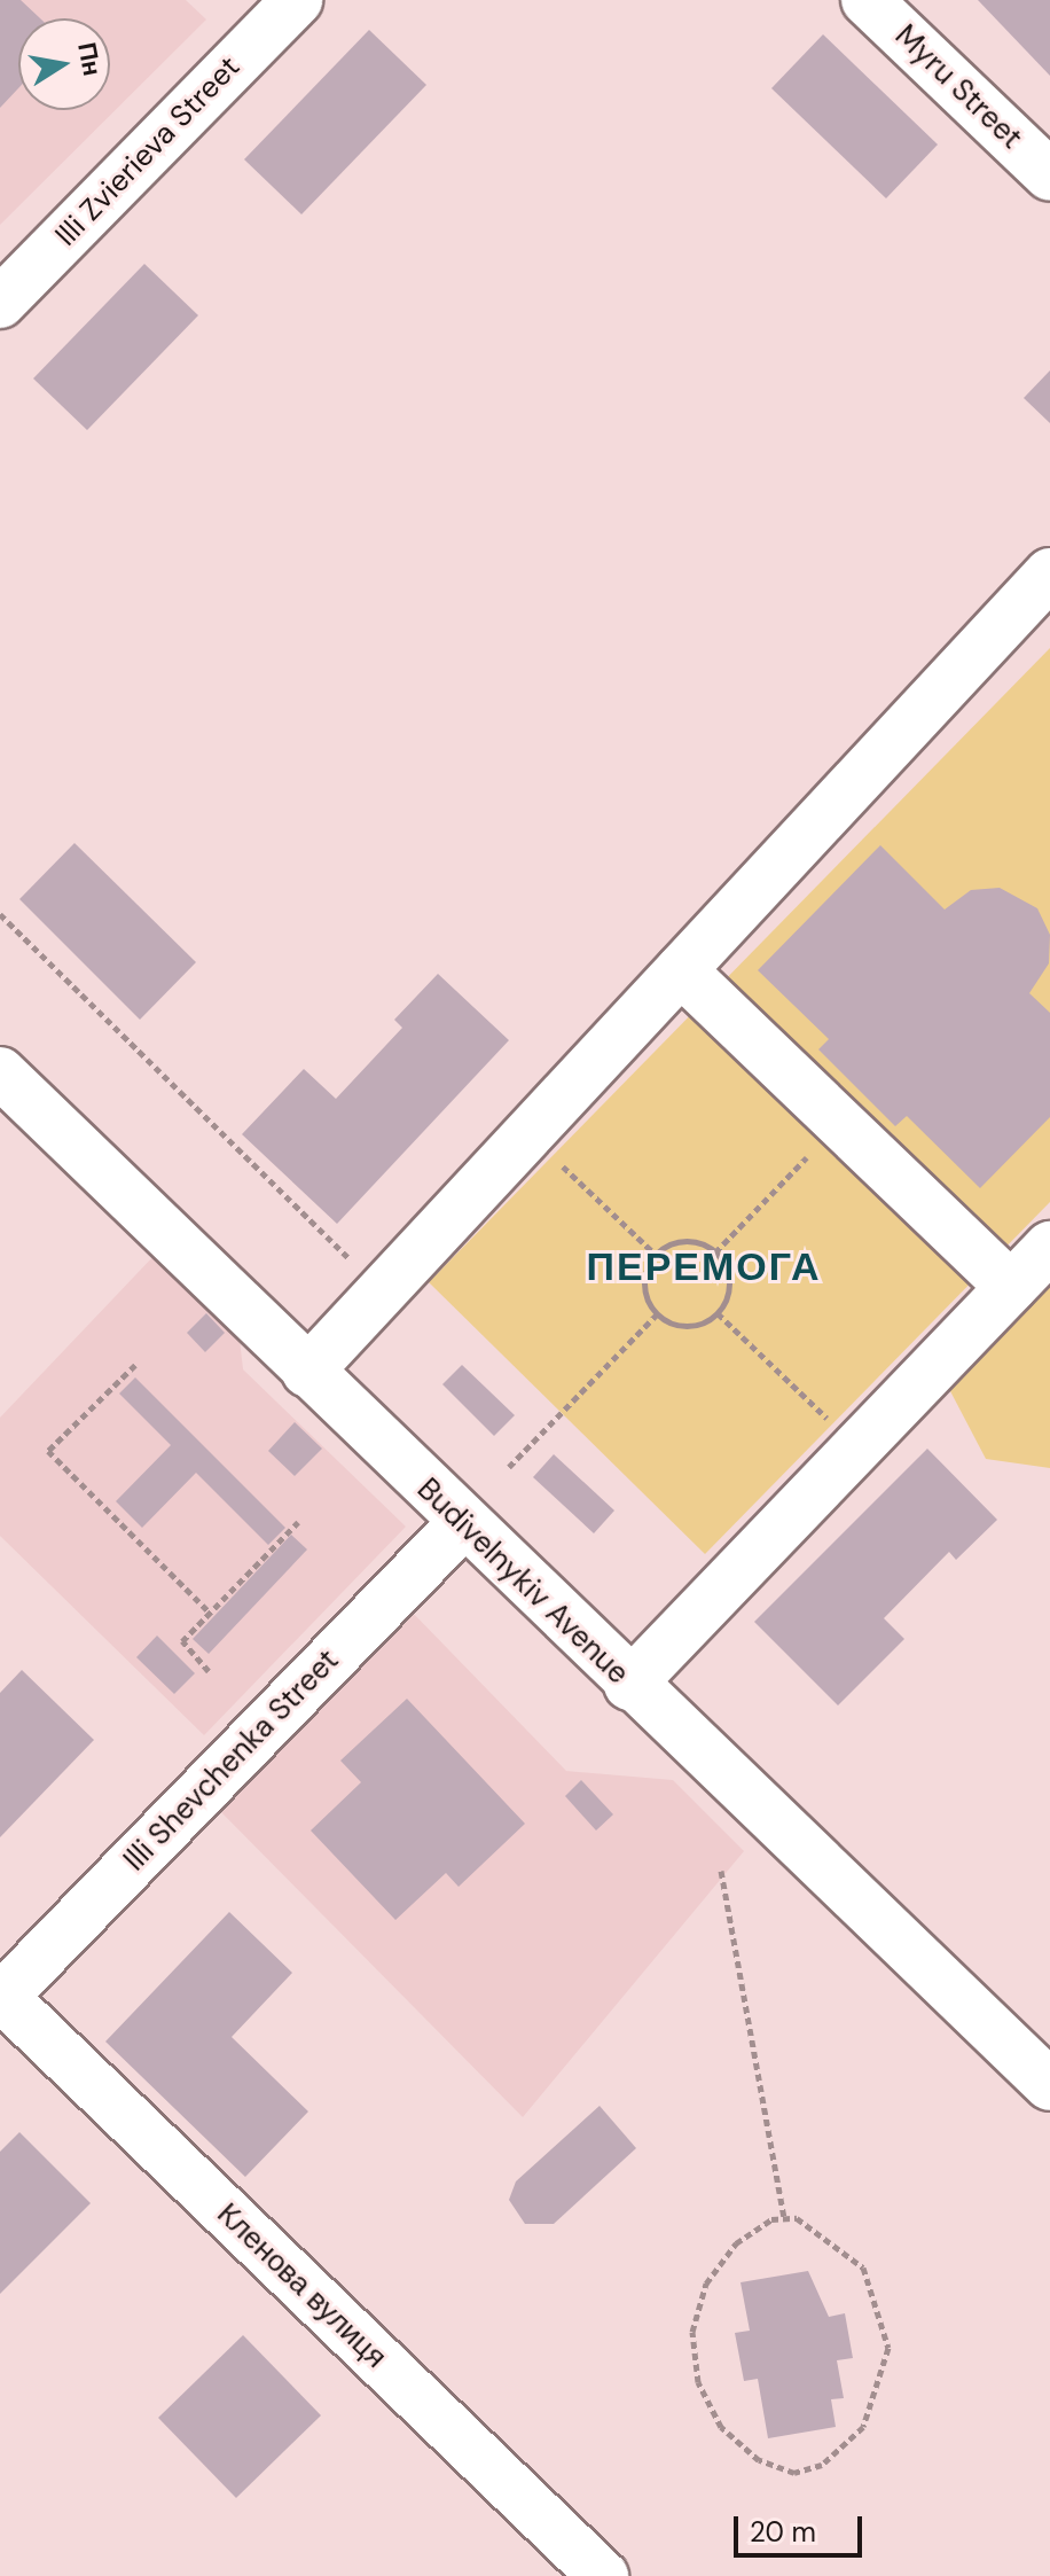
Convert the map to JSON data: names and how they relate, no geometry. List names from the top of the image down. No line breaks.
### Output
{"streets":{"street":["Myru Street","Illi Zvierieva Street","Budivelnykiv Avenue","Illi Shevchenka Street","Кленова вулиця"]},"crossings":[["Budivelnykiv Avenue","Illi Shevchenka Street"],["Illi Shevchenka Street","Кленова вулиця"]],"districts":["ПЕРЕМОГА"],"scale_bar":"20 m","north":"right"}
